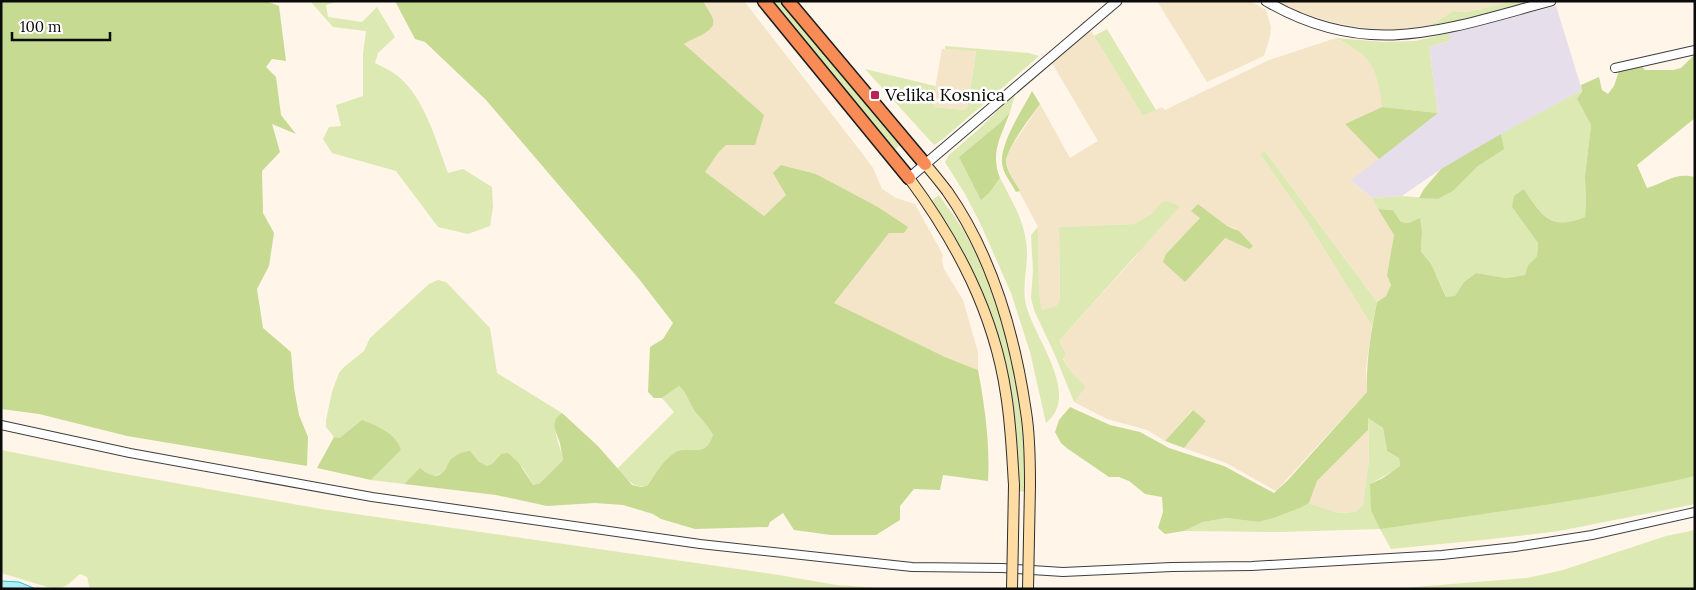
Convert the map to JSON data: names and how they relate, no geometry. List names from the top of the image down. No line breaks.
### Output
{"places":{"transit":["Velika Kosnica"]},"scale_bar":"100 m"}
